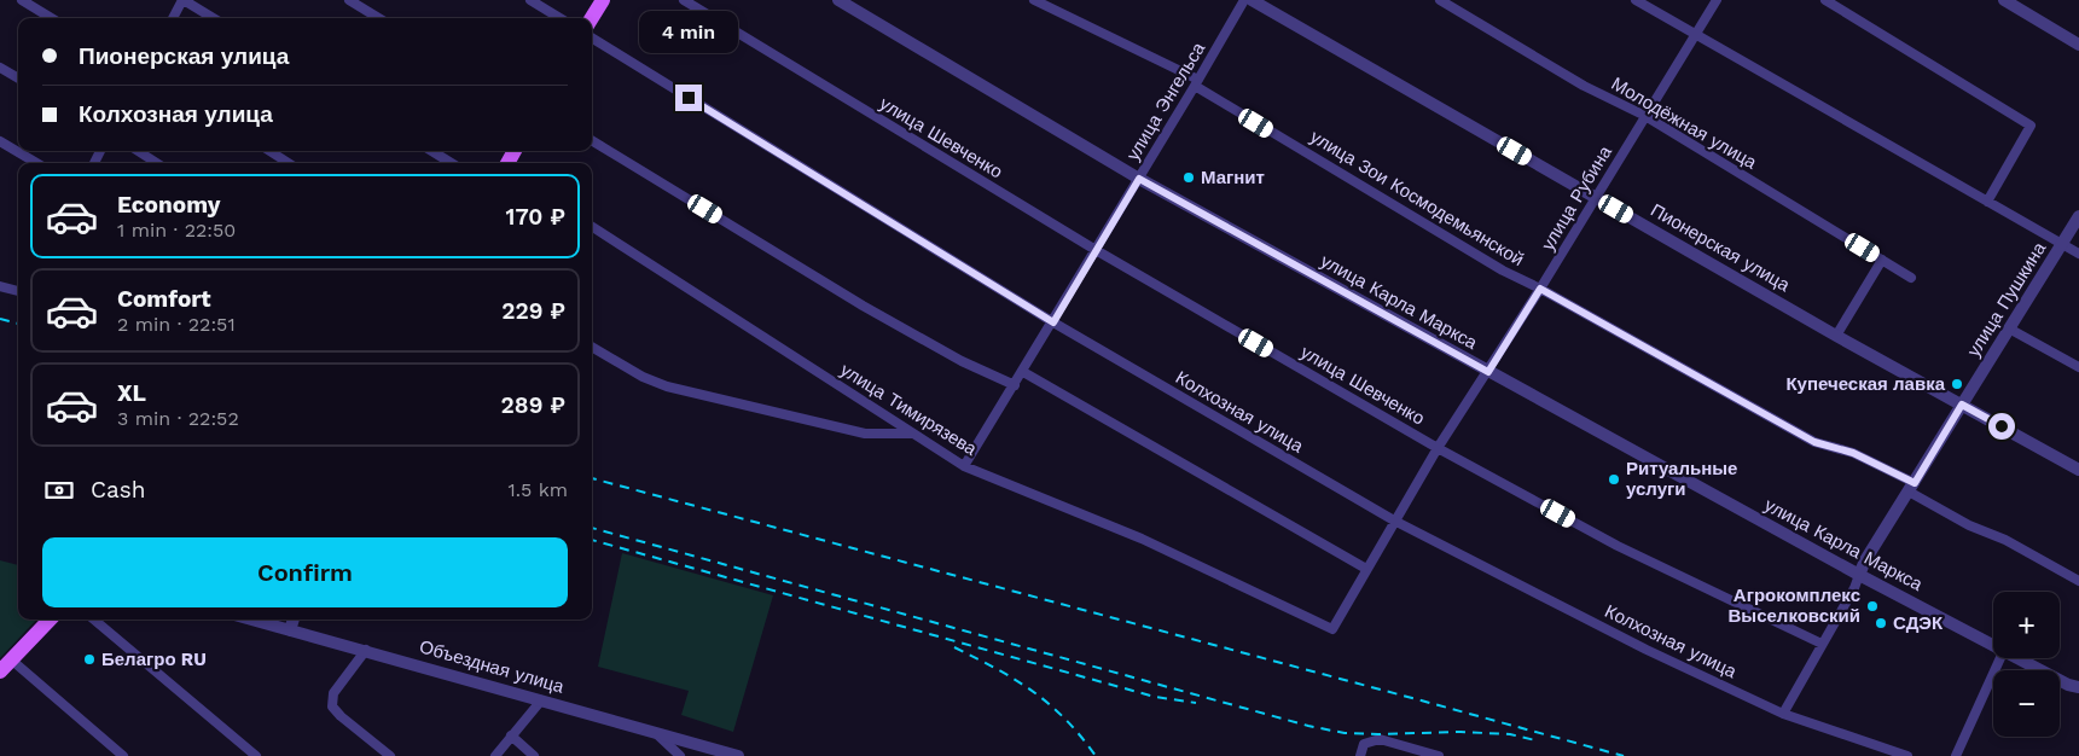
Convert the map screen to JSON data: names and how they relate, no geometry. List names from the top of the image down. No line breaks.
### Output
{"streets":{"street":["улица Энгельса","Молодёжная улица","улица Шевченко","улица Зои Космодемьянской","улица Рубина","Пионерская улица","улица Пушкина","улица Карла Маркса","улица Тимирязева","Колхозная улица","Объездная улица"]},"crossings":[["улица Энгельса","улица Шевченко"],["улица Энгельса","улица Зои Космодемьянской"],["улица Энгельса","улица Карла Маркса"],["улица Энгельса","улица Тимирязева"],["улица Энгельса","Колхозная улица"],["Молодёжная улица","улица Рубина"],["улица Шевченко","улица Рубина"],["улица Шевченко","улица Пушкина"],["улица Зои Космодемьянской","улица Рубина"],["улица Зои Космодемьянской","улица Пушкина"],["улица Рубина","Пионерская улица"],["улица Рубина","улица Карла Маркса"],["улица Рубина","улица Тимирязева"],["улица Рубина","Колхозная улица"],["Пионерская улица","улица Пушкина"],["улица Пушкина","улица Карла Маркса"],["улица Пушкина","Колхозная улица"]],"places":["Магнит","Купеческая лавка","Ритуальные услуги","Агрокомплекс Выселковский","СДЭК","Белагро RU"],"page":{"bubble":"4 min","banner":["Пионерская улица","Колхозная улица"],"list":[{"name":"Economy","note":"1 min · 22:50","value":"170 ₽"},{"name":"Comfort","note":"2 min · 22:51","value":"229 ₽"},{"name":"XL","note":"3 min · 22:52","value":"289 ₽"}],"pay":["Cash","1.5 km"],"buttons":"Confirm","map_buttons":["+","−"]}}
